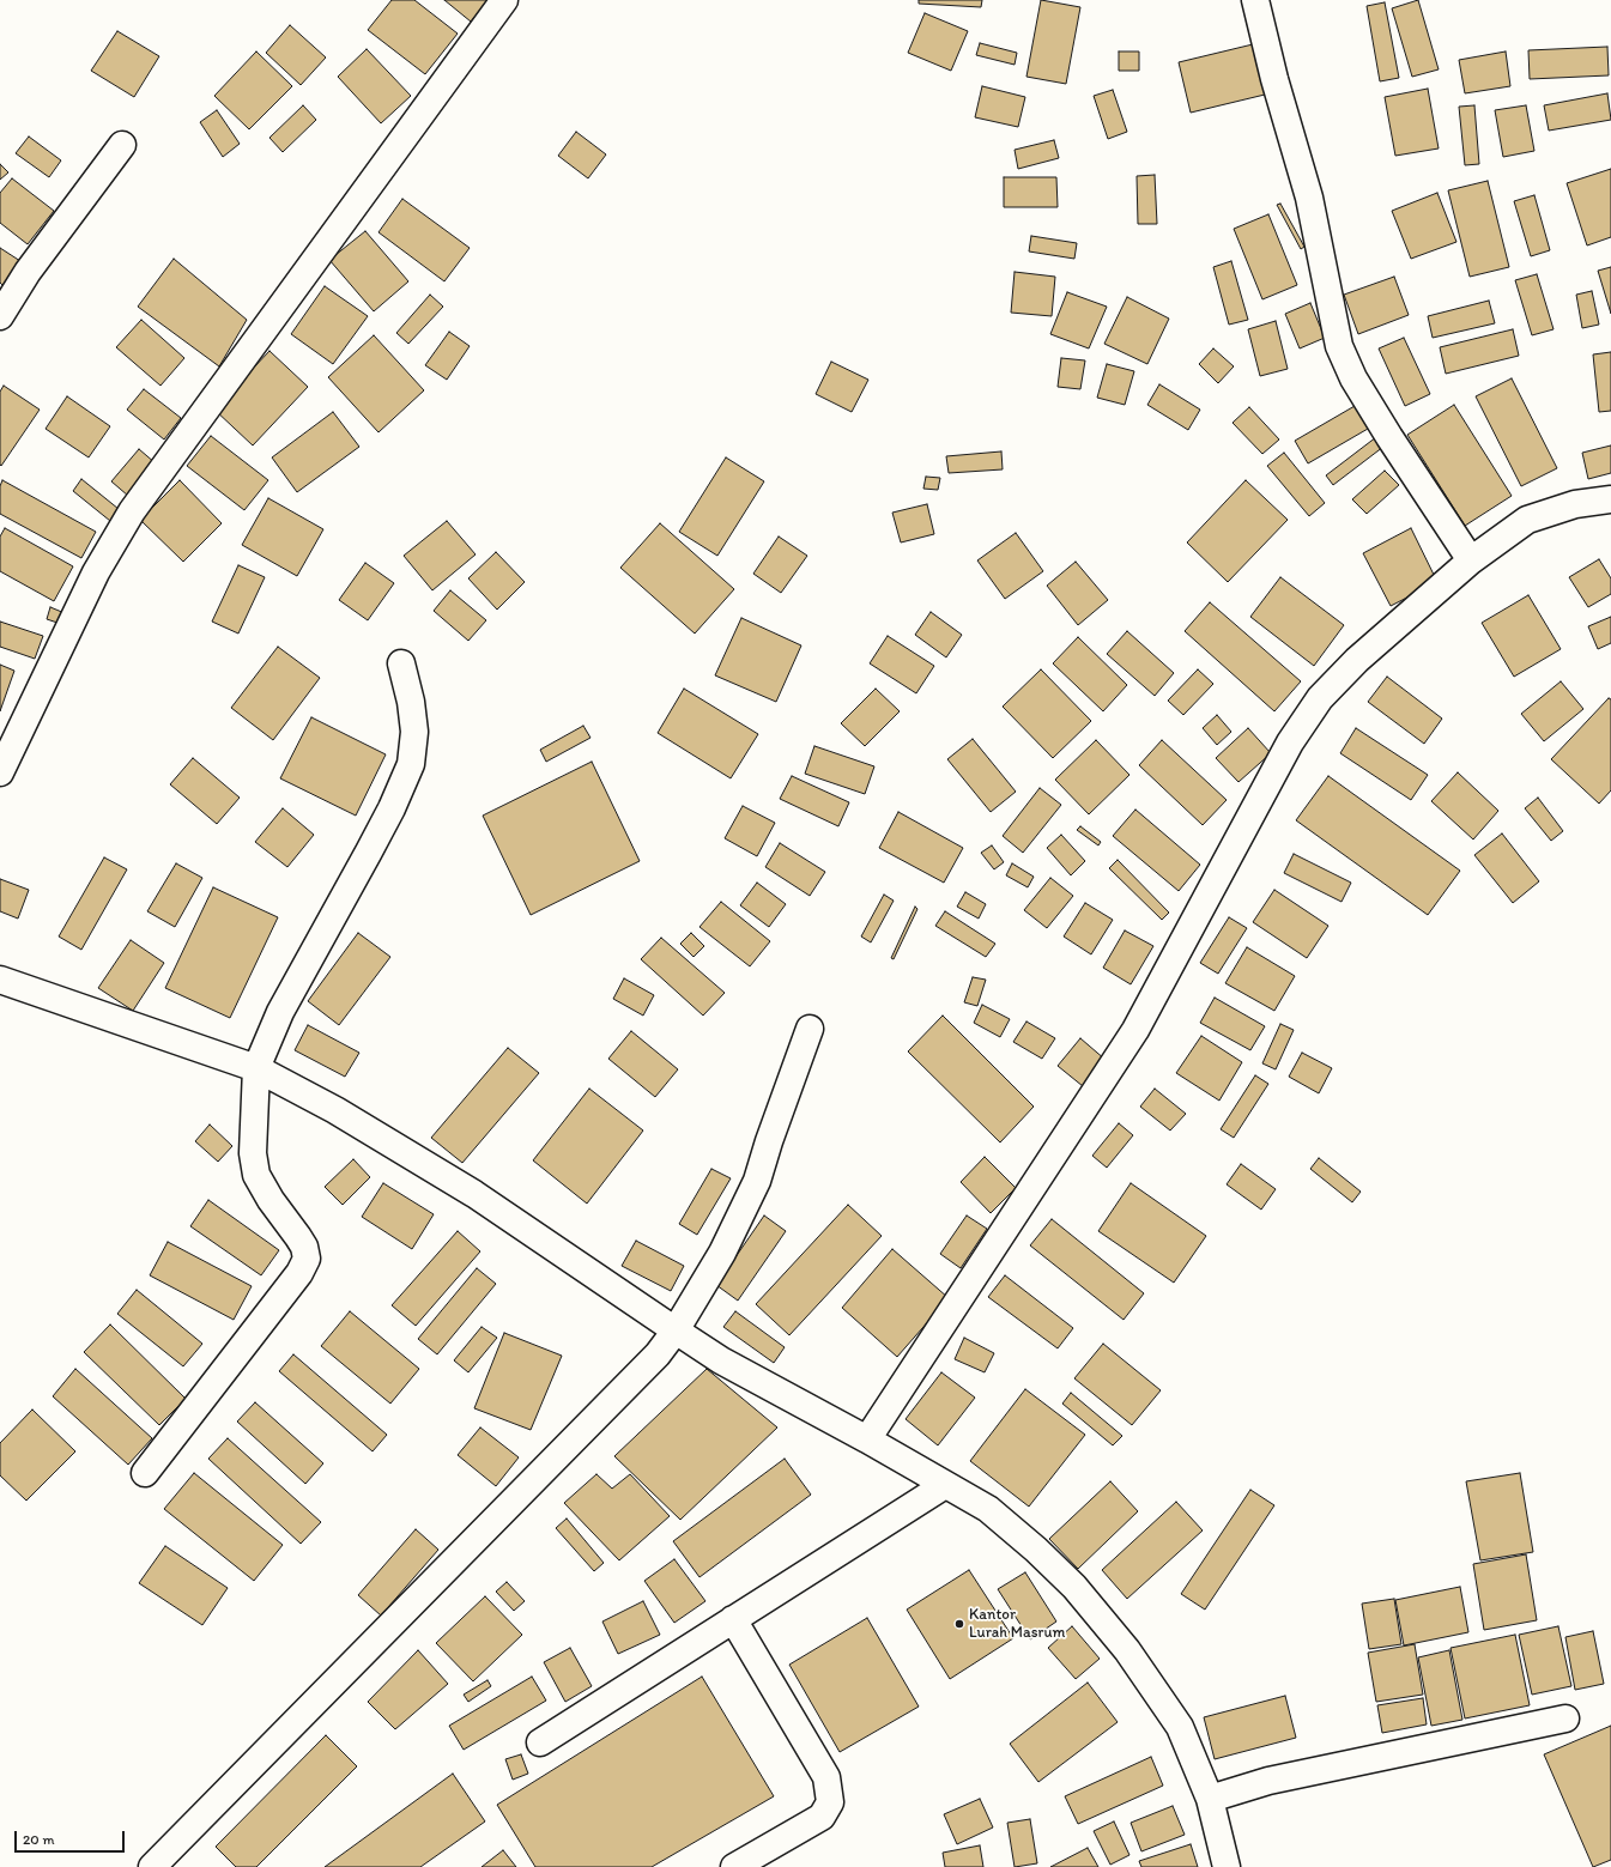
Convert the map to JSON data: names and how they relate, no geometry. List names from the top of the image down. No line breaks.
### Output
{"places":["Kantor Lurah Masrum"],"scale_bar":"20 m"}
